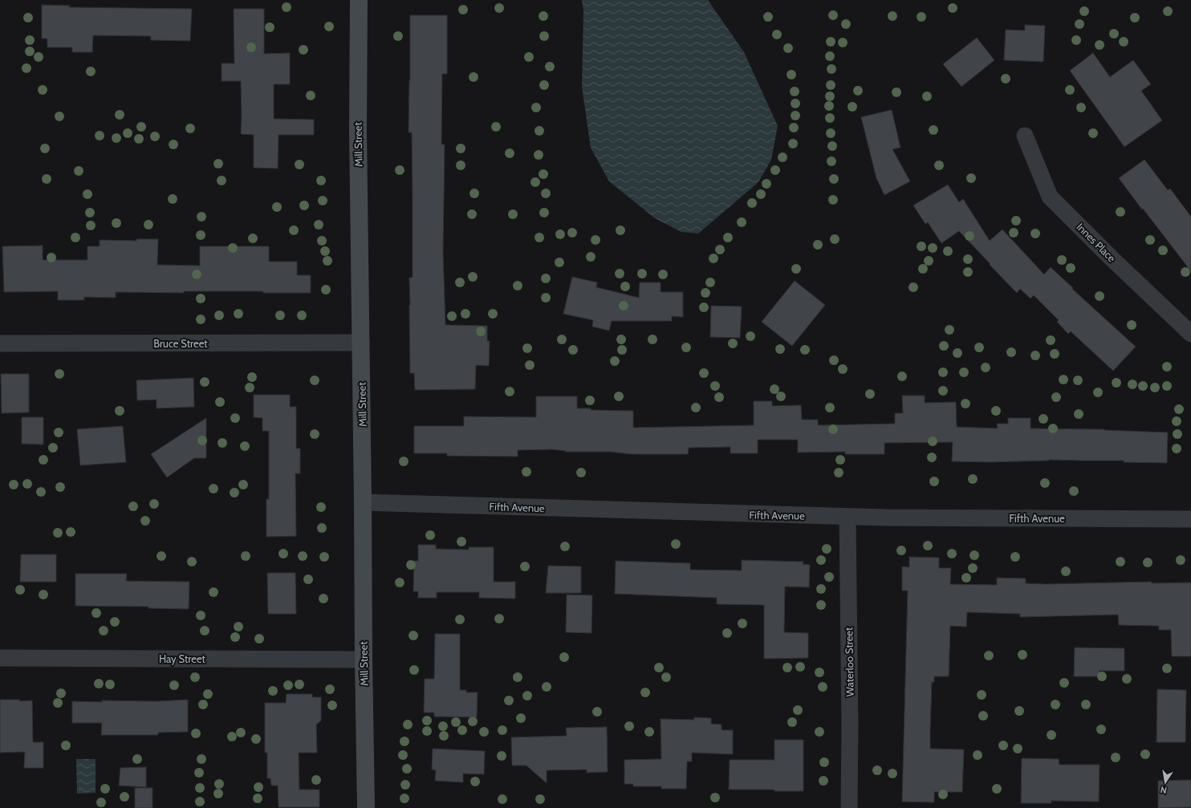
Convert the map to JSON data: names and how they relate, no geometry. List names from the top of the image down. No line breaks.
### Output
{"streets":{"main road":["Mill Street"],"street":["Innes Place","Bruce Street","Fifth Avenue","Hay Street","Waterloo Street"]},"crossings":[["Mill Street","Bruce Street"],["Mill Street","Fifth Avenue"],["Mill Street","Hay Street"],["Fifth Avenue","Waterloo Street"]],"north":"bottom"}
